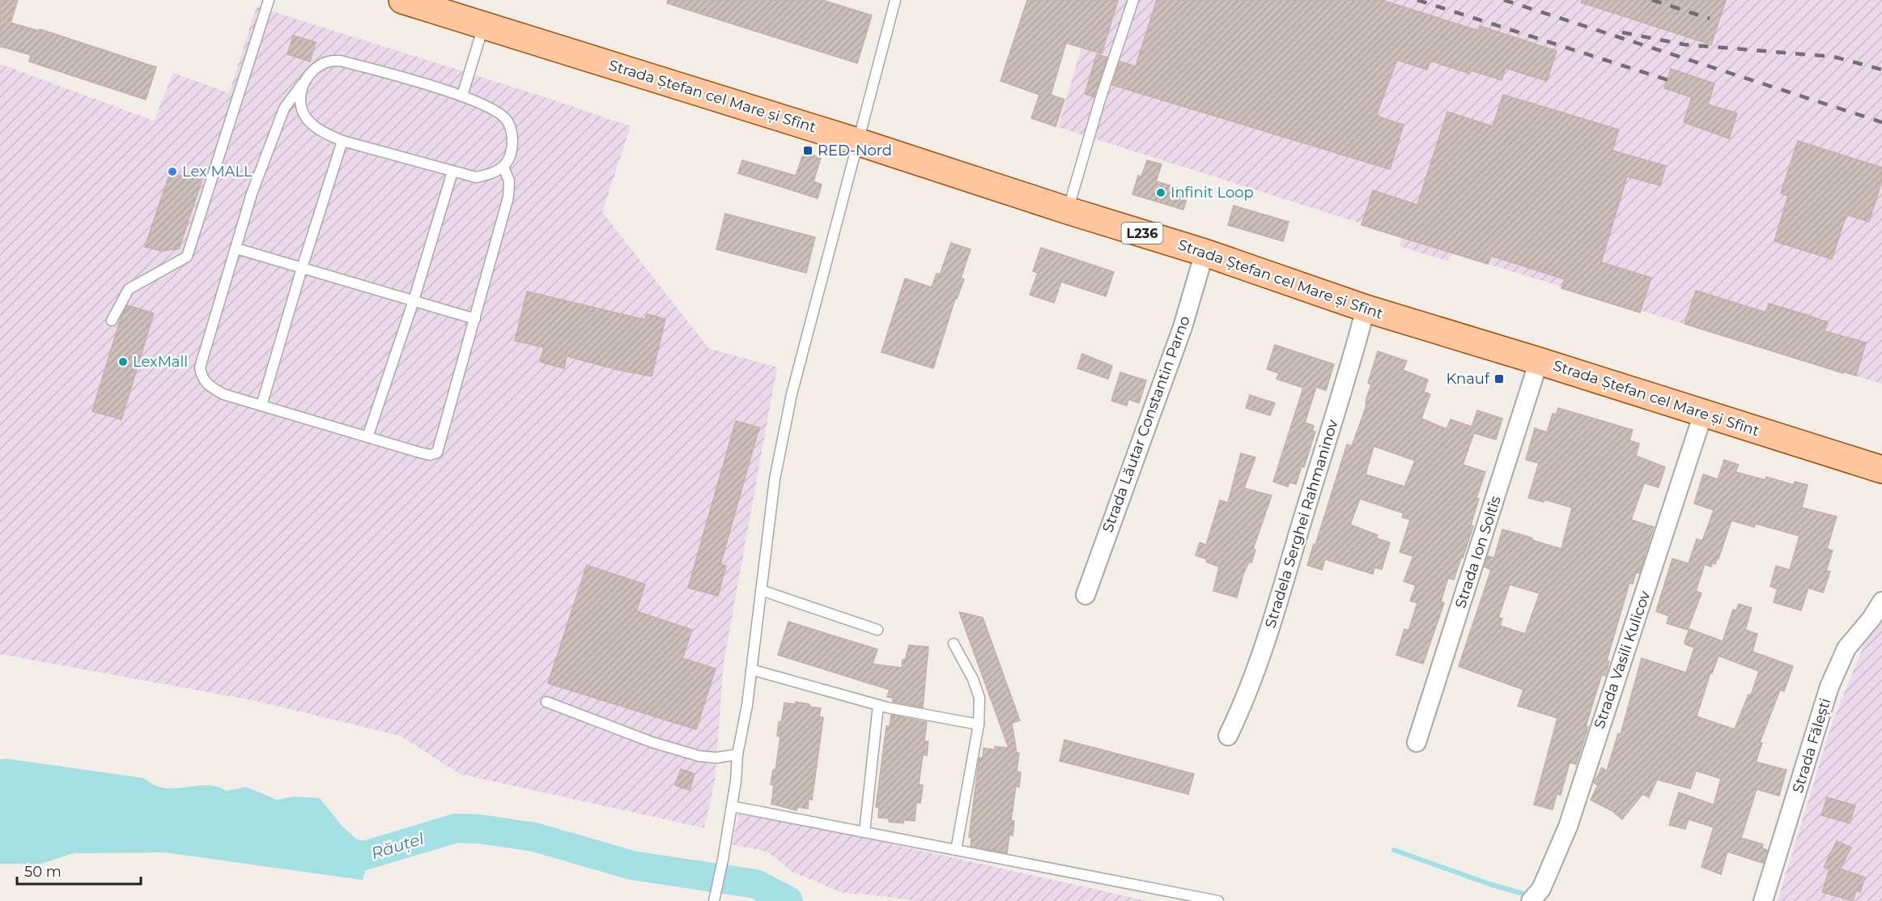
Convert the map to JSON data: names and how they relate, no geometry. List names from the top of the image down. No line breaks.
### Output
{"streets":{"main road":["Strada Ștefan cel Mare și Sfînt","L236"],"street":["Strada Lăutar Constantin Parno","Stradela Serghei Rahmaninov","Strada Ion Soltîs","Strada Vasili Kulicov","Strada Fălești"]},"crossings":[["Strada Ștefan cel Mare și Sfînt","Strada Lăutar Constantin Parno"],["Strada Ștefan cel Mare și Sfînt","Stradela Serghei Rahmaninov"],["Strada Ștefan cel Mare și Sfînt","Strada Ion Soltîs"],["Strada Ștefan cel Mare și Sfînt","Strada Vasili Kulicov"]],"water":["Răuțel"],"places":{"transit":["RED-Nord","Knauf"],"other":["Lex MALL","Infinit Loop","LexMall"]},"scale_bar":"50 m"}
